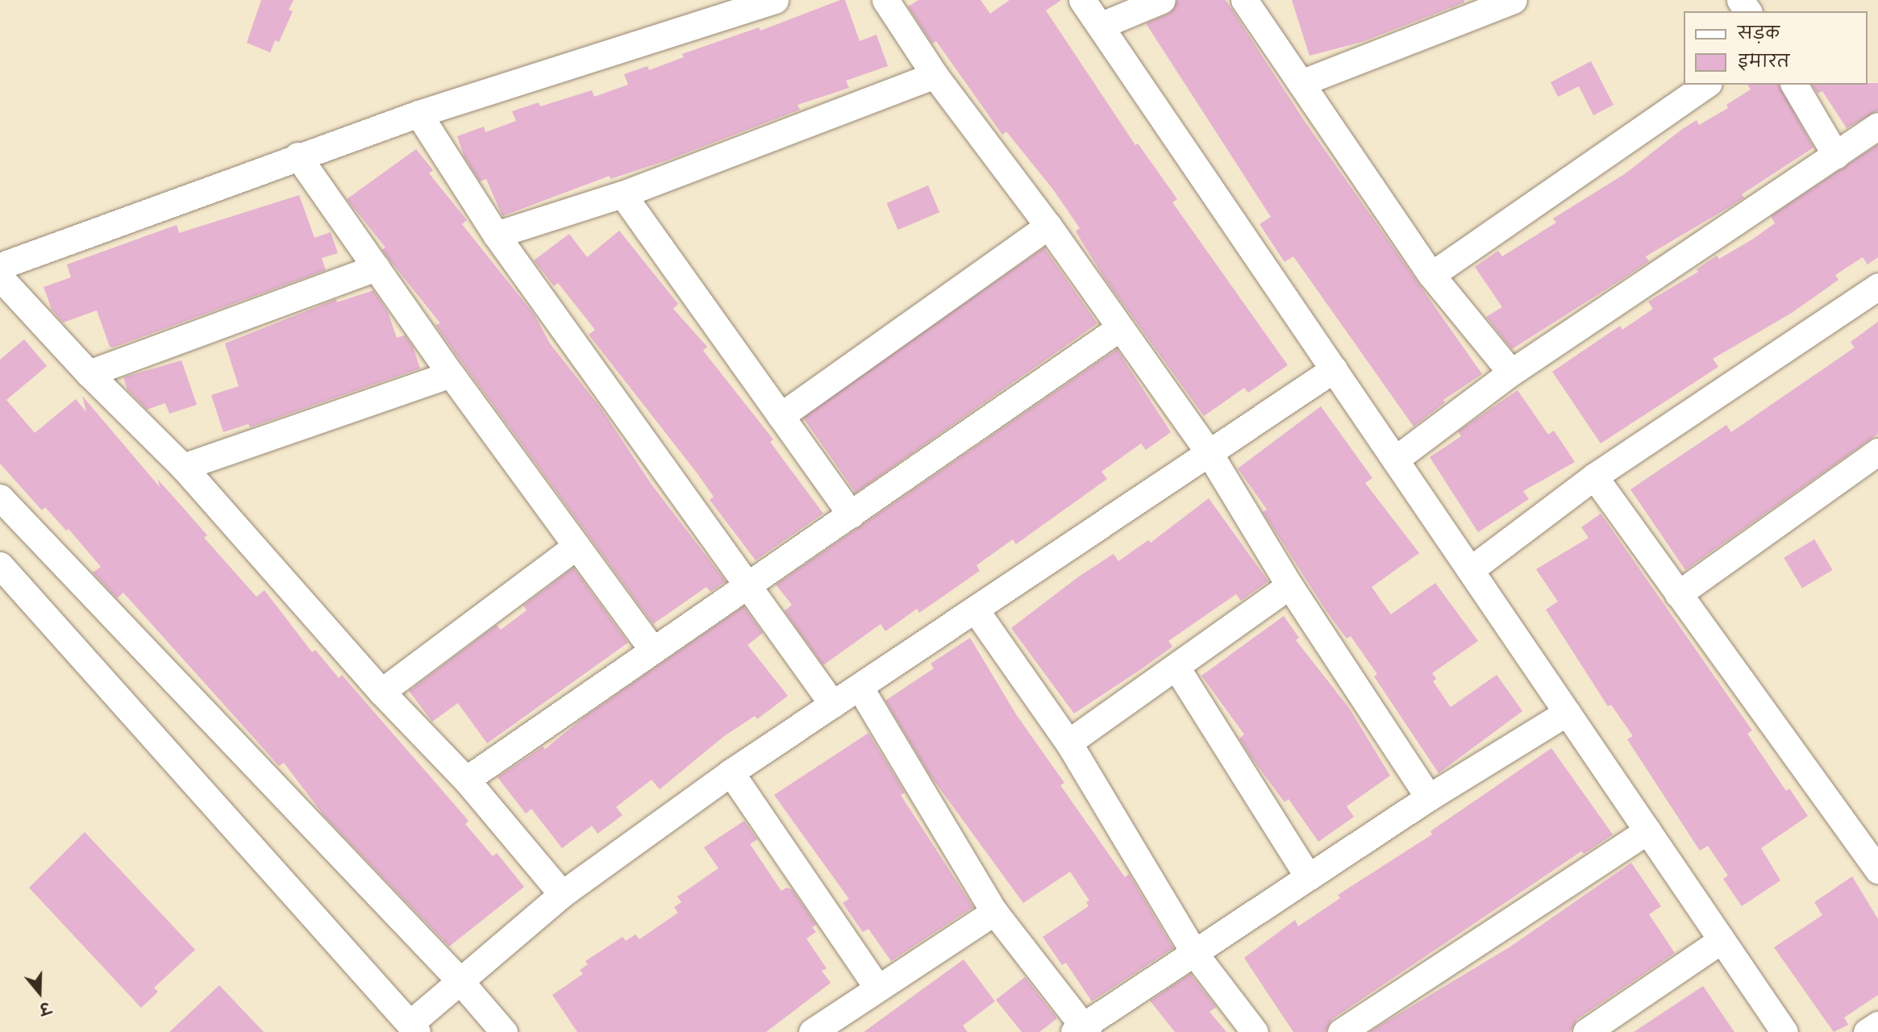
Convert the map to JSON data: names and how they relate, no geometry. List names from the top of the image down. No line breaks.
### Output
{"legend":["सड़क","इमारत"],"north":"bottom"}
